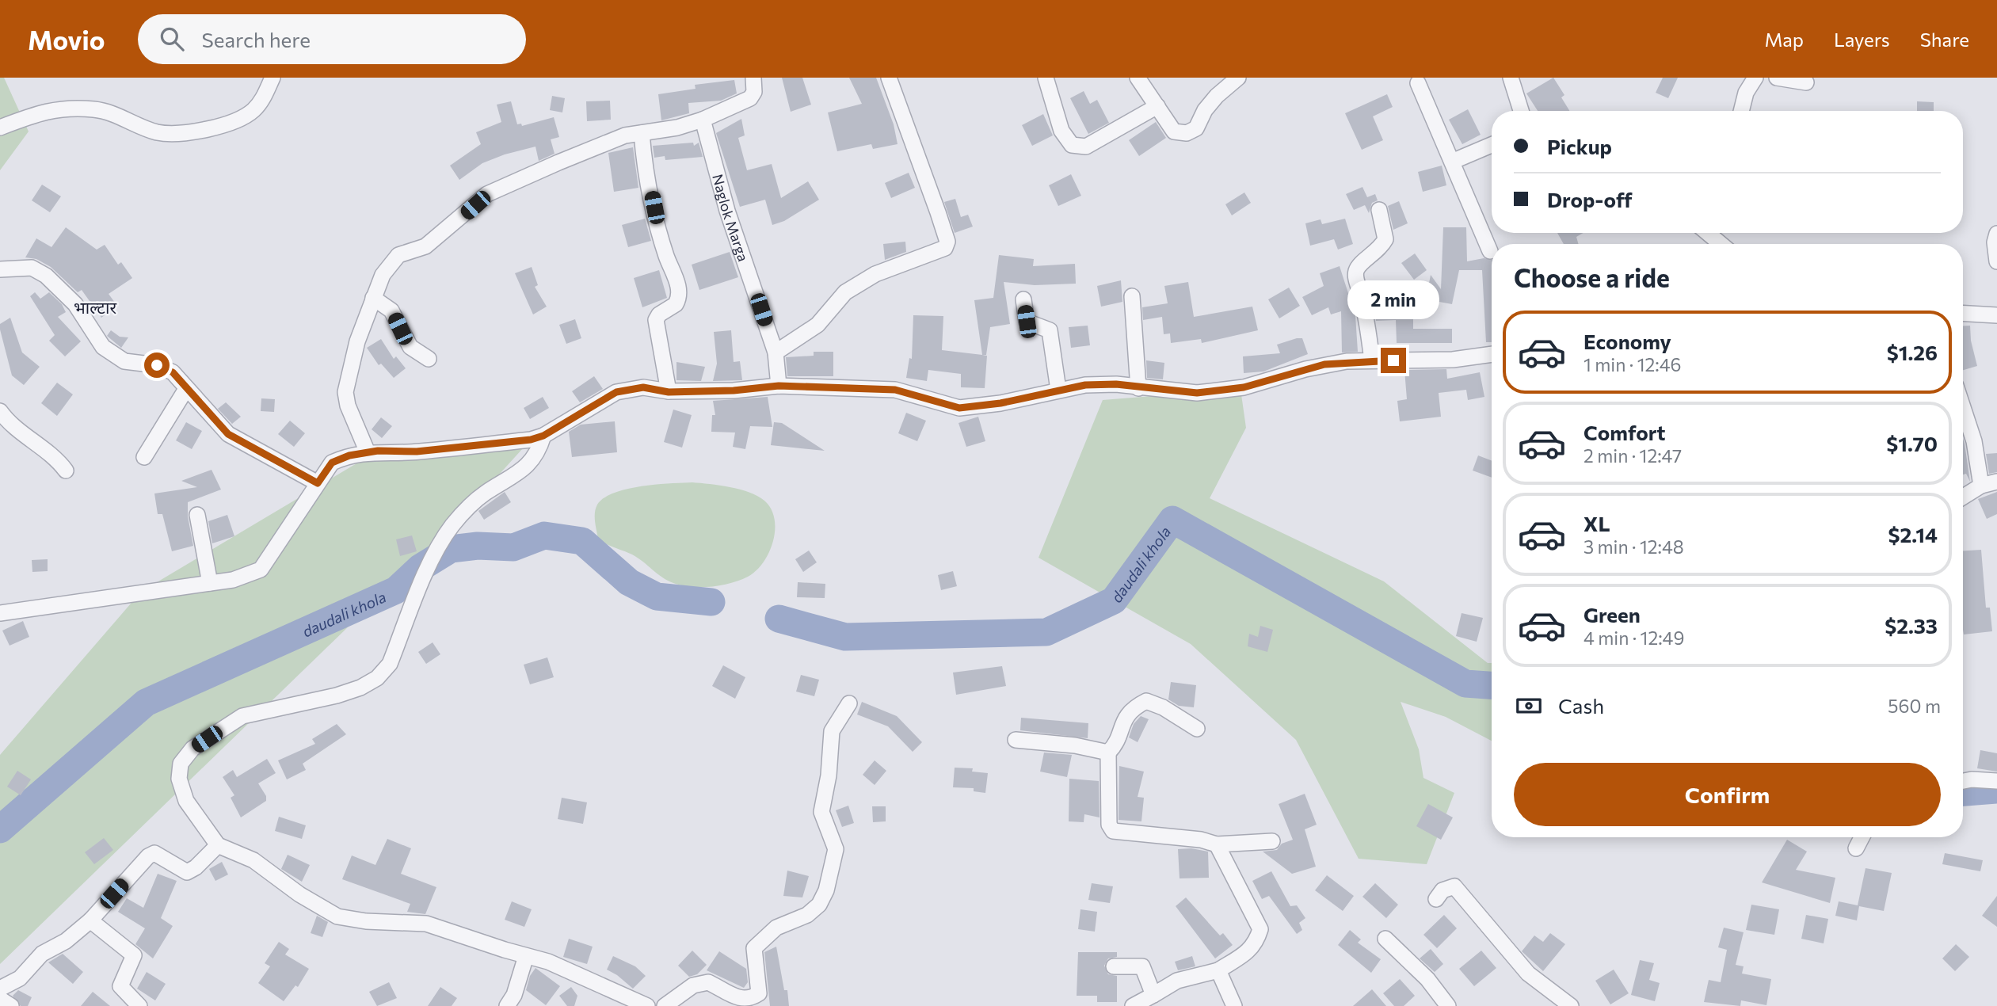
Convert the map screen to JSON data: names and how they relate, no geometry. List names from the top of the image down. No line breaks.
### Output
{"streets":{"street":["Naglok Marga"]},"districts":["भाल्टार"],"water":["daudali khola"],"page":{"header":"Movio","search":"Search here","nav":["Map","Layers","Share"],"banner":["Pickup","Drop-off"],"heading":"Choose a ride","bubble":"2 min","list":[{"name":"Economy","note":"1 min · 12:46","value":"$1.26"},{"name":"Comfort","note":"2 min · 12:47","value":"$1.70"},{"name":"XL","note":"3 min · 12:48","value":"$2.14"},{"name":"Green","note":"4 min · 12:49","value":"$2.33"}],"pay":["Cash","560 m"],"buttons":"Confirm"}}
